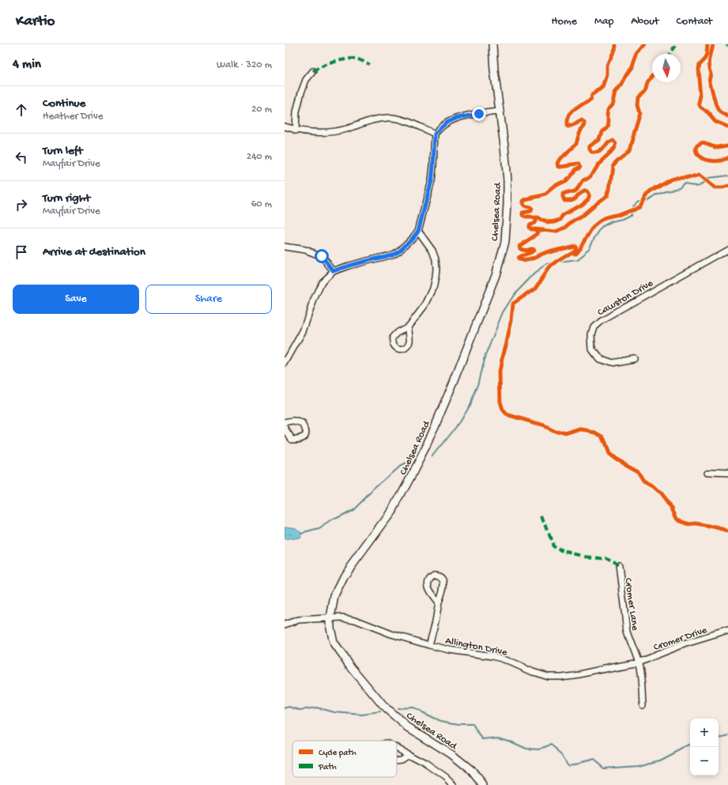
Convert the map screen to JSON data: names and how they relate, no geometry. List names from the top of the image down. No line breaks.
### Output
{"streets":{"street":["Chelsea Road","Cawston Drive","Cromer Lane","Cromer Drive","Allington Drive"]},"crossings":[["Chelsea Road","Allington Drive"],["Cromer Lane","Cromer Drive"],["Cromer Lane","Allington Drive"],["Cromer Drive","Allington Drive"]],"legend":["Cycle path","Path"],"north":"bottom","page":{"header":"Kartio","nav":["Home","Map","About","Contact"],"heading":["4 min","Walk · 320 m"],"list":[["Continue","Heather Drive","20 m"],["Turn left","Mayfair Drive","240 m"],["Turn right","Mayfair Drive","60 m"],"Arrive at destination"],"buttons":["Save","Share"],"map_buttons":["+","−"]}}
